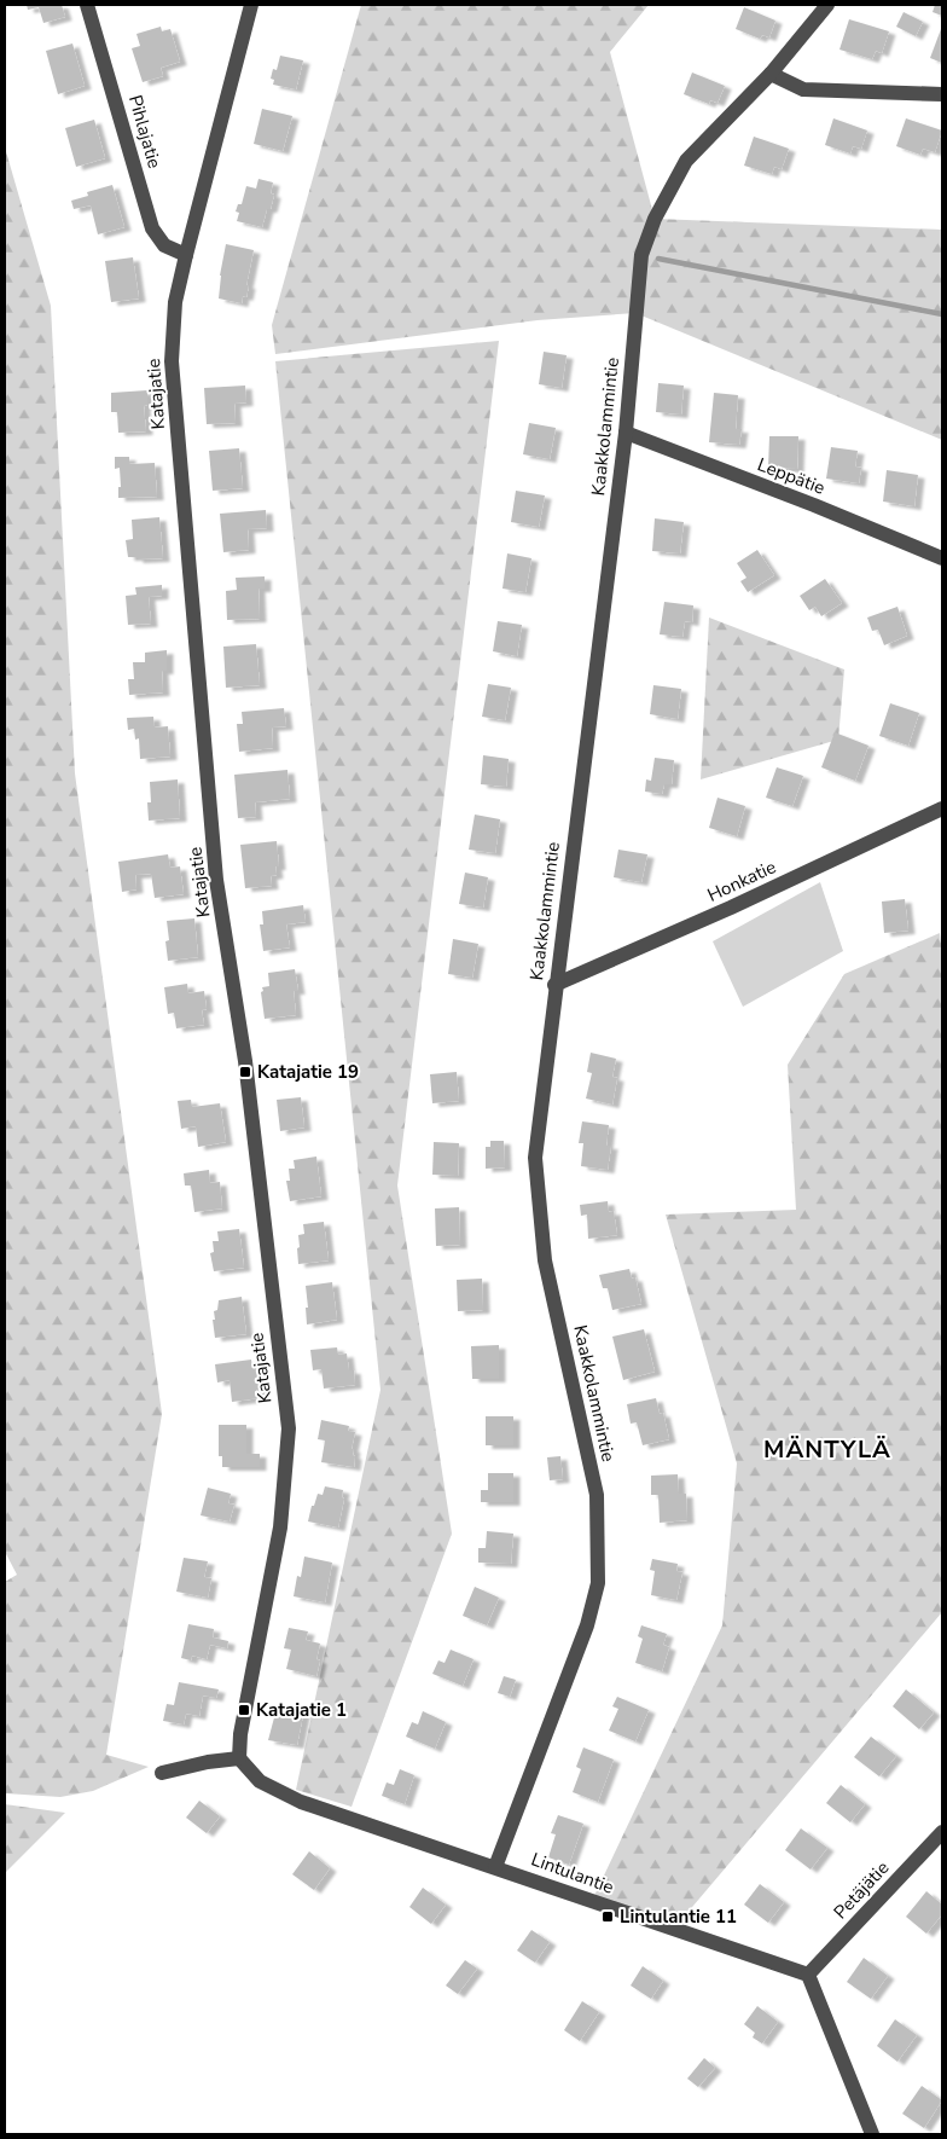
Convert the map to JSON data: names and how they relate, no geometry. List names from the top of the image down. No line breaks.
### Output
{"streets":{"street":["Pihlajatie","Katajatie","Kaakkolammintie","Leppätie","Honkatie","Lintulantie","Petäjätie"]},"crossings":[["Pihlajatie","Katajatie"],["Katajatie","Lintulantie"],["Kaakkolammintie","Leppätie"],["Kaakkolammintie","Honkatie"],["Kaakkolammintie","Lintulantie"],["Lintulantie","Petäjätie"]],"districts":["MÄNTYLÄ"],"places":{"transit":["Katajatie 19","Katajatie 1","Lintulantie 11"]}}
